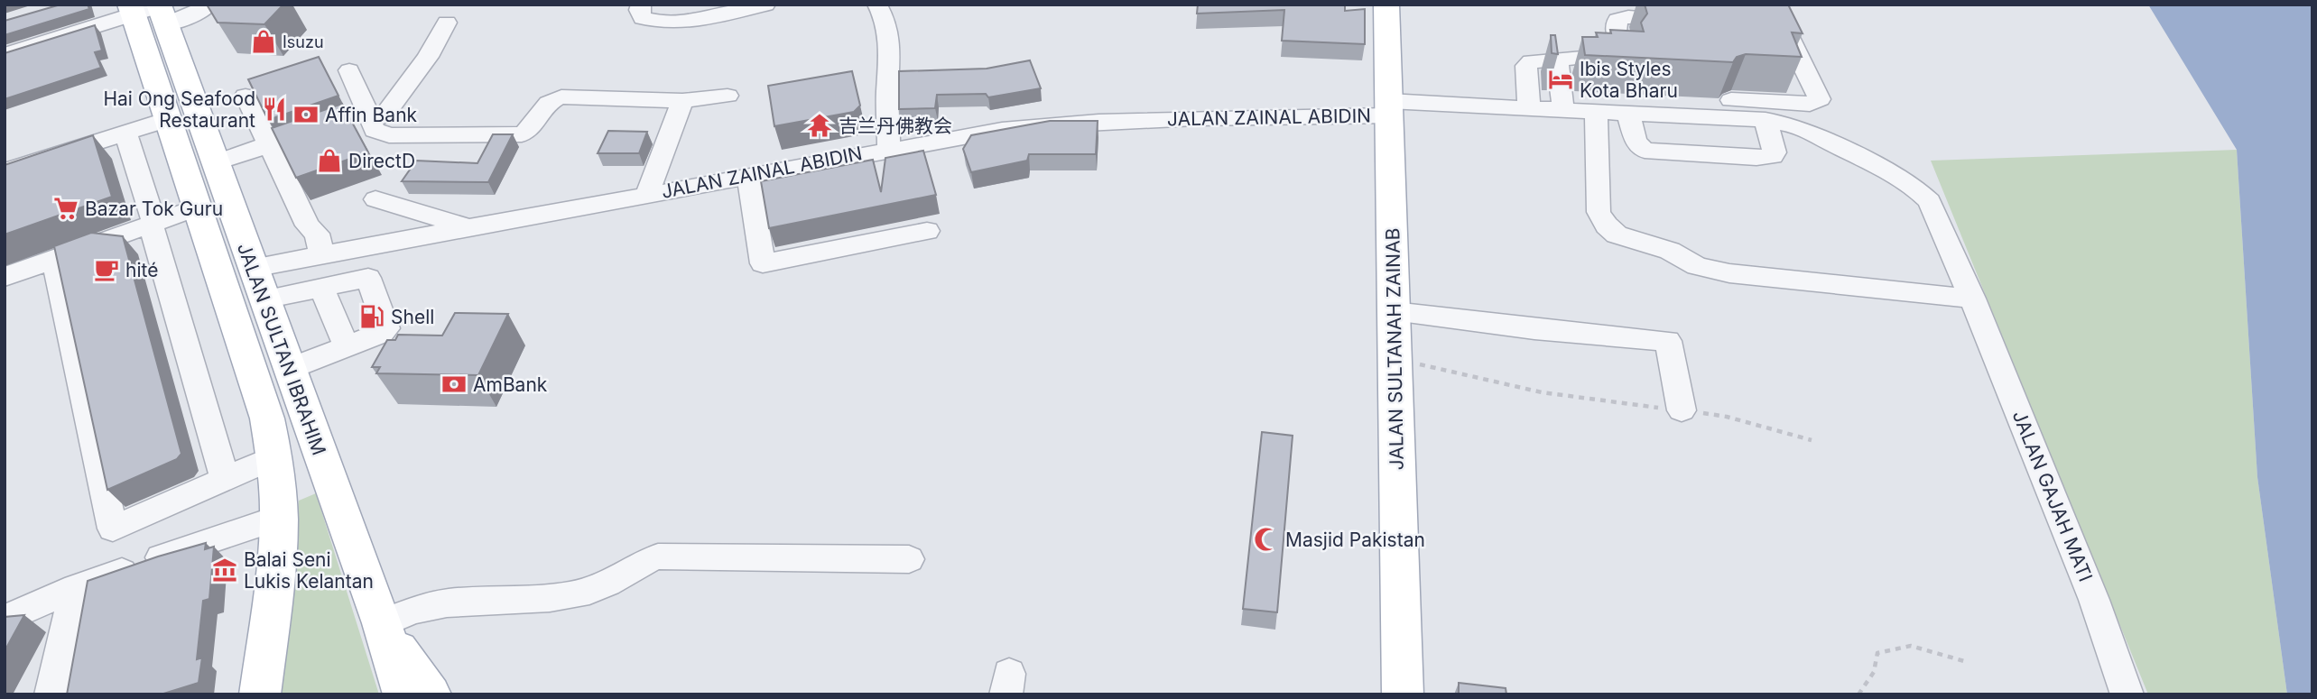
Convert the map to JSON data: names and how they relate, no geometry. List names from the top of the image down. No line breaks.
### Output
{"streets":{"main road":["JALAN SULTAN IBRAHIM","JALAN SULTANAH ZAINAB"],"street":["JALAN ZAINAL ABIDIN","JALAN GAJAH MATI"]},"crossings":[["JALAN ZAINAL ABIDIN","JALAN SULTAN IBRAHIM"],["JALAN ZAINAL ABIDIN","JALAN SULTANAH ZAINAB"],["JALAN ZAINAL ABIDIN","JALAN GAJAH MATI"]],"places":{"shop":["Isuzu","DirectD"],"hotel":["Ibis Styles Kota Bharu"],"restaurant":["Hai Ong Seafood Restaurant"],"bank":["Affin Bank","AmBank"],"temple":["吉兰丹佛教会"],"supermarket":["Bazar Tok Guru"],"cafe":["hité"],"fuel station":["Shell"],"mosque":["Masjid Pakistan"],"museum":["Balai Seni Lukis Kelantan"]}}
